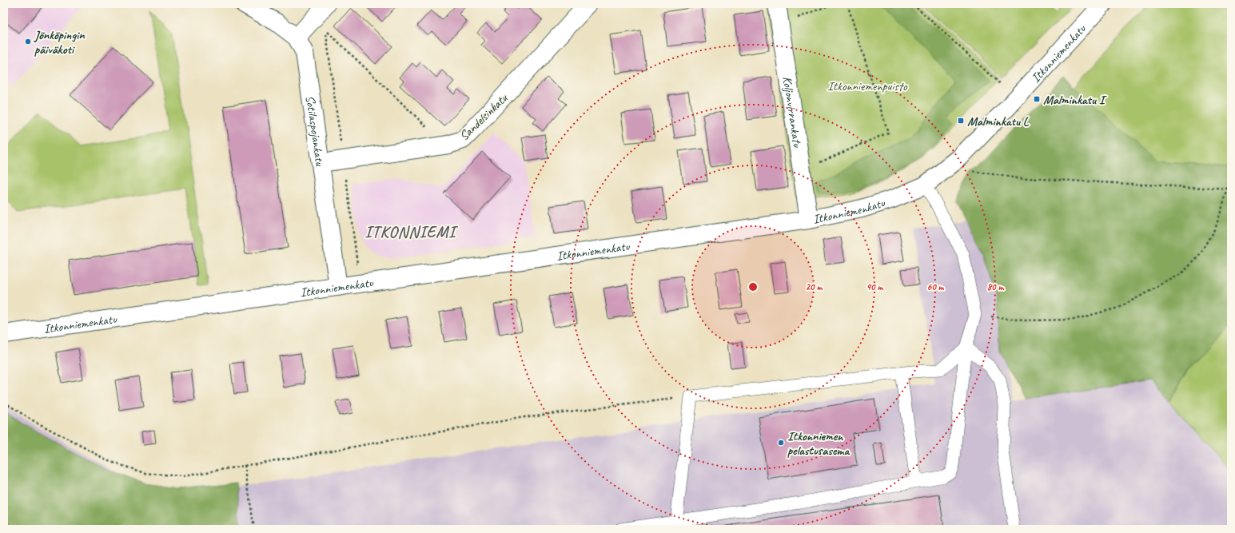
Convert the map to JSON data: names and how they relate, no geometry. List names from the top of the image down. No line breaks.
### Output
{"streets":{"street":["Itkonniemenkatu","Koljonvirrankatu","Sandelsinkatu","Sotilaspojankatu"]},"crossings":[["Itkonniemenkatu","Koljonvirrankatu"],["Itkonniemenkatu","Sotilaspojankatu"],["Sandelsinkatu","Sotilaspojankatu"]],"districts":["ITKONNIEMI"],"parks":["Itkonniemenpuisto"],"places":{"other":["Jönköpingin päiväkoti","Itkonniemen pelastusasema"],"transit":["Malminkatu I","Malminkatu L"]},"rings":["20 m","40 m","60 m","80 m"]}
